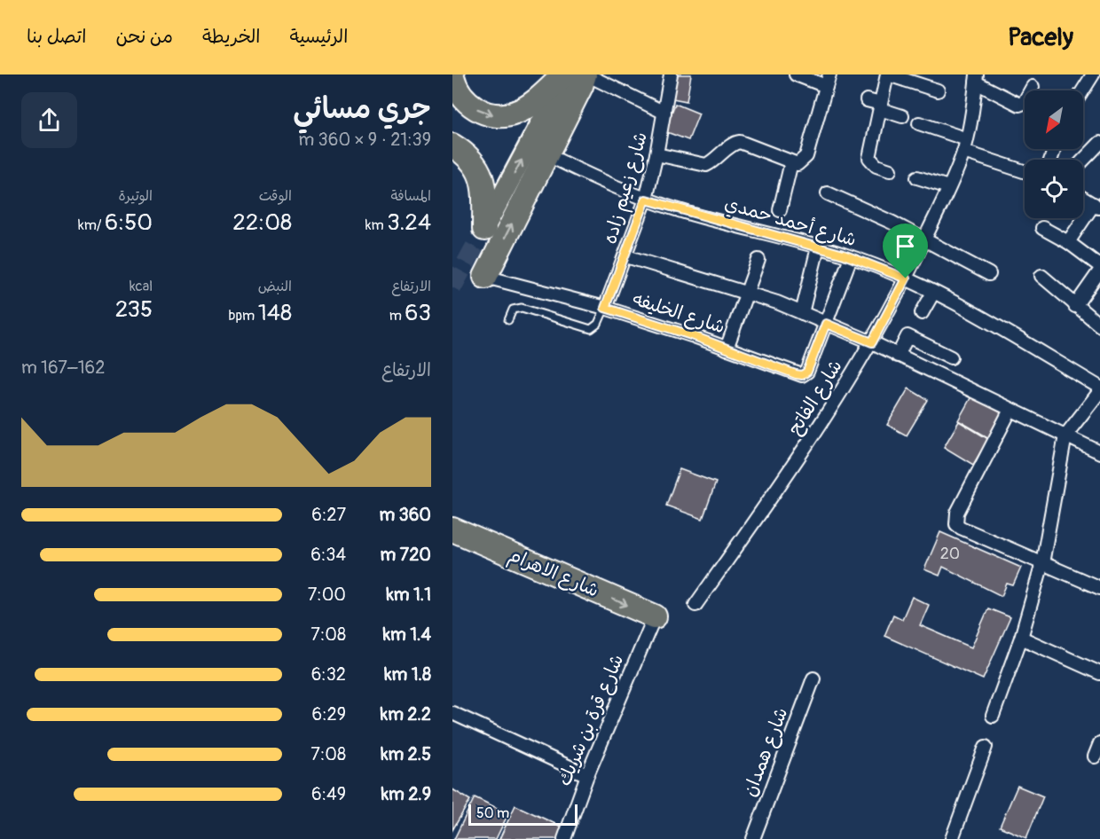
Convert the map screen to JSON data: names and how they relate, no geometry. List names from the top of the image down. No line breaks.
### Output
{"streets":{"highway":["شارع الاهرام"],"street":["شارع زعيم زاده","شارع أحمد حمدي","شارع الخليفه","شارع الفاتح","شارع قرة بن شريك","شارع همدان"]},"crossings":[["شارع زعيم زاده","شارع أحمد حمدي"],["شارع زعيم زاده","شارع الخليفه"],["شارع أحمد حمدي","شارع الفاتح"],["شارع الاهرام","شارع قرة بن شريك"]],"one_way":["شارع الاهرام"],"house_numbers":["20"],"scale_bar":"50 m","north":"bottom left","page":{"header":"Pacely","nav":["الرئيسية","الخريطة","من نحن","اتصل بنا"],"heading":["جري مسائي","21:39 · 9 × 360 m"],"stats":[["المسافة","3.24 km"],["الوقت","22:08"],["الوتيرة","6:50 /km"],["الارتفاع","63 m"],["النبض","148 bpm"],["kcal","235"]],"chart":["الارتفاع","162–167 m"],"list":[{"name":"360 m","note":"6:27"},{"name":"720 m","note":"6:34"},{"name":"1.1 km","note":"7:00"},{"name":"1.4 km","note":"7:08"},{"name":"1.8 km","note":"6:32"},{"name":"2.2 km","note":"6:29"},{"name":"2.5 km","note":"7:08"},{"name":"2.9 km","note":"6:49"}],"scale":"50 m"}}
